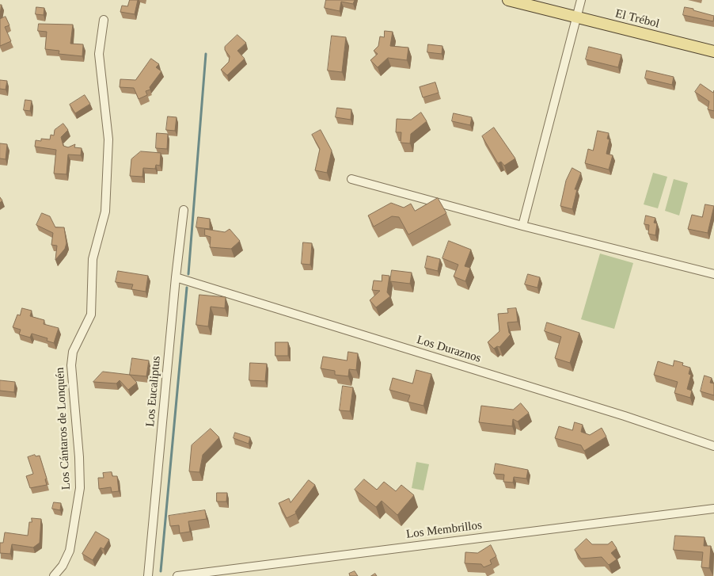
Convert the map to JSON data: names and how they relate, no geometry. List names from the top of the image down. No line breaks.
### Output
{"streets":{"main road":["El Trébol"],"street":["Los Duraznos","Los Eucaliptus","Los Cántaros de Lonquén","Los Membrillos"]},"crossings":[["Los Duraznos","Los Eucaliptus"]]}
